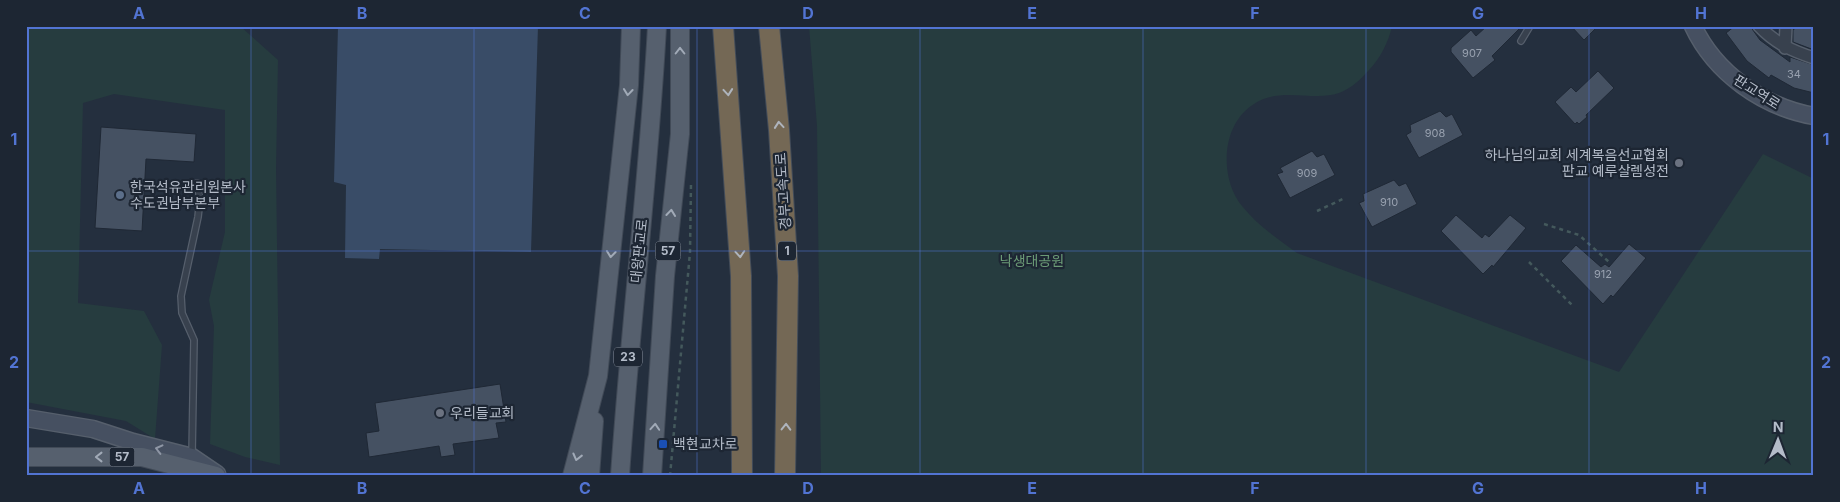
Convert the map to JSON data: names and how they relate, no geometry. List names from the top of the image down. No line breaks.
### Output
{"streets":{"highway":["경부고속도로","1"],"main road":["대왕판교로","57","23"],"street":["판교역로"]},"parks":["낙생대공원"],"places":{"other":["하나님의교회 세계복음선교협회 판교 예루살렘성전","한국석유관리원본사 수도권남부본부","우리들교회"],"transit":["백현교차로"]},"house_numbers":["907","34","908","909","910","912"],"north":"top","grid":{"columns":["A","B","C","D","E","F","G","H"],"rows":["1","2"]}}
